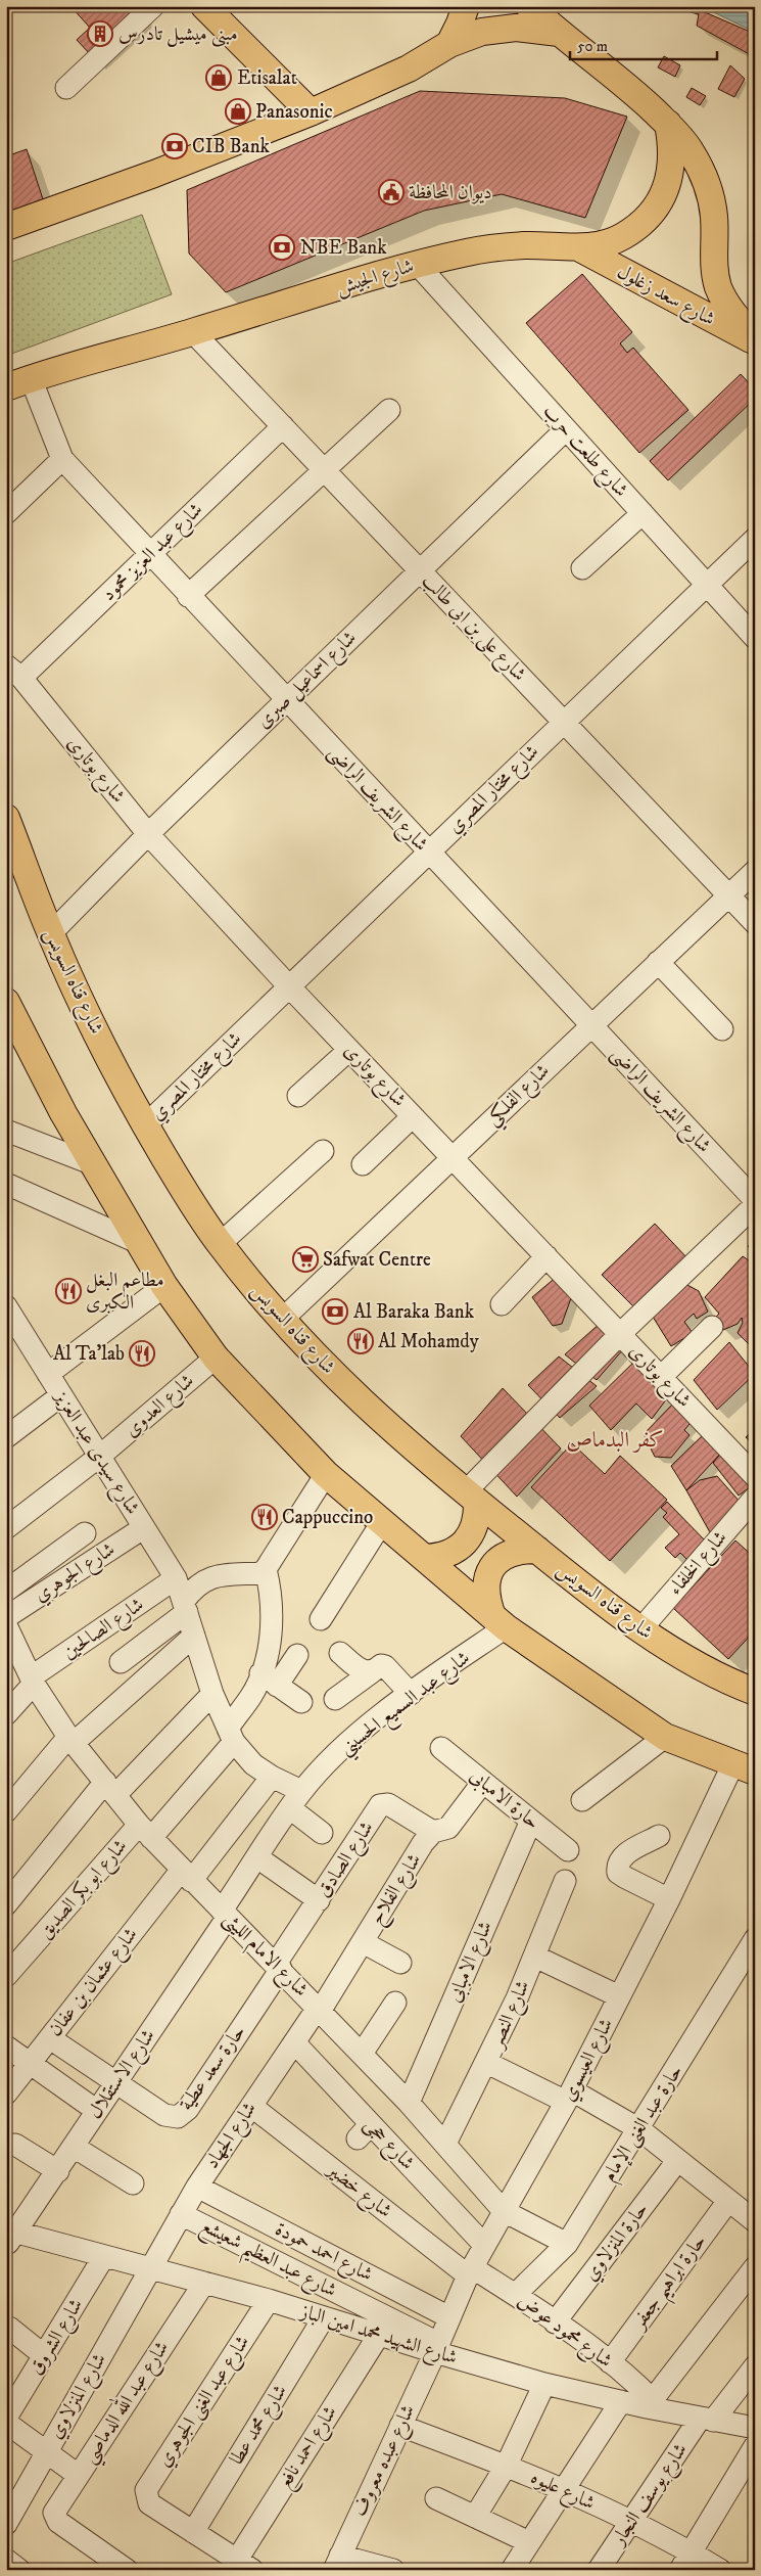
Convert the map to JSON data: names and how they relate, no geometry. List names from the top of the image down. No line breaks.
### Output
{"streets":{"main road":["شارع الجيش","شارع سعد زغلول","شارع قناه السويس"],"street":["شارع طلعت حرب","شارع عبد العزيز محمود","شارع على بن ابى طالب","شارع اسماعيل صبرى","شارع بوتارى","شارع مختار المصري","شارع الشريف الراضى","شارع الفلكي","شارع العدوى","شارع سيدى عبد العزيز","شارع الخلفاء","شارع الجوهري","شارع الصالحين","شارع عبد السميع الحسيني","حارة الامبابى","شارع الصادق","شارع ابو بكر الصديق","شارع الفلاح","شارع الامام الليثى","شارع الامبابى","شارع عثمان بن عفان","شارع النصر","شارع العيسوي","حارة سعد عطية","شارع الاستقلال","حارة عبد الغنى الإمام","شارع الجهاد","شارع حجى","شارع خضير","حارة المنزلاوي","شارع احمد حمودة","شارع عبد العظيم شعيشع","حارة ابراهيم جعفر","شارع محمود عوض","شارع الشهيد محمد امين الباز","شارع الشروق","شارع المنزلاوي","شارع عبد الغنى الجوهري","شارع عبد الله الدماصي","شارع محمد عطا","شارع احمد نافع","شارع عبده معروف","شارع عليوه","شارع يوسف النجار"]},"crossings":[["شارع الجيش","شارع سعد زغلول"],["شارع الجيش","شارع طلعت حرب"],["شارع الجيش","شارع على بن ابى طالب"],["شارع الجيش","شارع الشريف الراضى"],["شارع طلعت حرب","شارع اسماعيل صبرى"],["شارع طلعت حرب","شارع مختار المصري"],["شارع عبد العزيز محمود","شارع على بن ابى طالب"],["شارع عبد العزيز محمود","شارع بوتارى"],["شارع عبد العزيز محمود","شارع الشريف الراضى"],["شارع على بن ابى طالب","شارع اسماعيل صبرى"],["شارع على بن ابى طالب","شارع مختار المصري"],["شارع على بن ابى طالب","شارع الفلكي"],["شارع اسماعيل صبرى","شارع بوتارى"],["شارع اسماعيل صبرى","شارع الشريف الراضى"],["شارع اسماعيل صبرى","شارع قناه السويس"],["شارع بوتارى","شارع مختار المصري"],["شارع بوتارى","شارع الفلكي"],["شارع مختار المصري","شارع الشريف الراضى"],["شارع مختار المصري","شارع قناه السويس"],["شارع الشريف الراضى","شارع الفلكي"],["شارع قناه السويس","شارع الفلكي"],["شارع قناه السويس","شارع الخلفاء"],["شارع العدوى","شارع سيدى عبد العزيز"],["شارع سيدى عبد العزيز","شارع الجوهري"],["شارع سيدى عبد العزيز","شارع الصالحين"],["شارع سيدى عبد العزيز","شارع عبد السميع الحسيني"],["شارع سيدى عبد العزيز","شارع ابو بكر الصديق"],["شارع سيدى عبد العزيز","شارع عثمان بن عفان"],["شارع الصالحين","شارع الامام الليثى"],["شارع عبد السميع الحسيني","شارع الامام الليثى"],["شارع عبد السميع الحسيني","شارع الاستقلال"],["حارة الامبابى","شارع الفلاح"],["حارة الامبابى","شارع الامبابى"],["شارع الصادق","شارع الفلاح"],["شارع الصادق","شارع الامام الليثى"],["شارع الصادق","حارة سعد عطية"],["شارع ابو بكر الصديق","شارع الامام الليثى"],["شارع الفلاح","شارع الامام الليثى"],["شارع الفلاح","شارع الجهاد"],["شارع الامام الليثى","شارع الامبابى"],["شارع الامام الليثى","شارع عثمان بن عفان"],["شارع الامام الليثى","شارع النصر"],["شارع الامام الليثى","شارع العيسوي"],["شارع الامام الليثى","حارة سعد عطية"],["شارع الامام الليثى","شارع الاستقلال"],["شارع الامام الليثى","حارة عبد الغنى الإمام"],["شارع الامام الليثى","شارع الجهاد"],["شارع عثمان بن عفان","حارة سعد عطية"],["شارع العيسوي","شارع حجى"],["شارع العيسوي","شارع خضير"],["شارع العيسوي","شارع احمد حمودة"],["شارع العيسوي","شارع عبد العظيم شعيشع"],["شارع العيسوي","شارع محمود عوض"],["شارع العيسوي","شارع الشهيد محمد امين الباز"],["شارع العيسوي","شارع عبده معروف"],["حارة سعد عطية","شارع الاستقلال"],["شارع الاستقلال","شارع الشهيد محمد امين الباز"],["حارة عبد الغنى الإمام","شارع محمود عوض"],["شارع الجهاد","شارع حجى"],["شارع الجهاد","شارع خضير"],["شارع الجهاد","شارع احمد حمودة"],["شارع الجهاد","شارع عبد العظيم شعيشع"],["شارع الجهاد","شارع الشهيد محمد امين الباز"],["شارع الجهاد","شارع المنزلاوي"],["شارع خضير","شارع محمود عوض"],["حارة المنزلاوي","شارع محمود عوض"],["شارع عبد العظيم شعيشع","شارع الشهيد محمد امين الباز"],["شارع عبد العظيم شعيشع","شارع عبده معروف"],["حارة ابراهيم جعفر","شارع محمود عوض"],["شارع محمود عوض","شارع الشهيد محمد امين الباز"],["شارع الشهيد محمد امين الباز","شارع الشروق"],["شارع الشهيد محمد امين الباز","شارع المنزلاوي"],["شارع الشهيد محمد امين الباز","شارع عبد الغنى الجوهري"],["شارع الشهيد محمد امين الباز","شارع عبد الله الدماصي"],["شارع الشهيد محمد امين الباز","شارع محمد عطا"],["شارع الشهيد محمد امين الباز","شارع احمد نافع"],["شارع الشهيد محمد امين الباز","شارع عبده معروف"],["شارع الشهيد محمد امين الباز","شارع يوسف النجار"],["شارع عبد الغنى الجوهري","شارع محمد عطا"],["شارع عبده معروف","شارع عليوه"],["شارع عليوه","شارع يوسف النجار"]],"districts":["كفر البدماص"],"places":{"building":["مبنى ميشيل تادرس"],"shop":["Etisalat","Panasonic"],"bank":["CIB Bank","NBE Bank","Al Baraka Bank"],"public building":["ديوان المحافظة"],"supermarket":["Safwat Centre"],"restaurant":["مطاعم البغل الكبرى","Al Mohamdy","Al Ta'lab","Cappuccino"]},"scale_bar":"50 m"}
